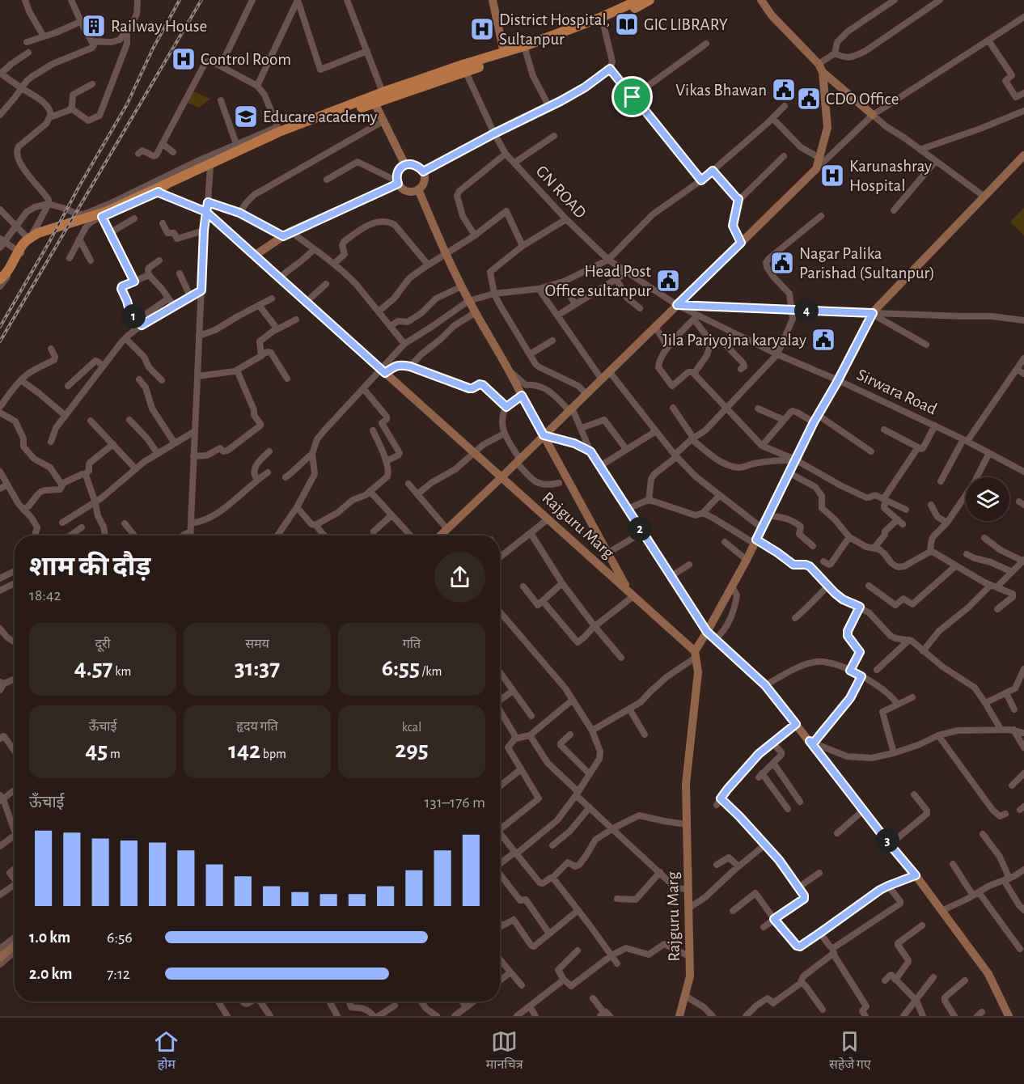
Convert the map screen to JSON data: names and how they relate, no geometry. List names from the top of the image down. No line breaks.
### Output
{"streets":{"street":["GN ROAD","Sirwara Road","Rajguru Marg"]},"crossings":[["GN ROAD","Sirwara Road"]],"places":{"library":["GIC LIBRARY"],"building":["Railway House"],"hospital":["District Hospital, Sultanpur","Control Room","Karunashray Hospital"],"public building":["Vikas Bhawan","CDO Office","Nagar Palika Parishad (Sultanpur)","Head Post Office sultanpur","Jila Pariyojna karyalay"],"school or university":["Educare academy"]},"page":{"pins":["4","1","2","3"],"heading":["शाम की दौड़","18:42"],"stats":[["दूरी","4.57 km"],["समय","31:37"],["गति","6:55 /km"],["ऊँचाई","45 m"],["हृदय गति","142 bpm"],["kcal","295"]],"chart":["ऊँचाई","131–176 m"],"list":[{"name":"1.0 km","note":"6:56"},{"name":"2.0 km","note":"7:12"}],"tabs":["होम","मानचित्र","सहेजे गए"]}}
